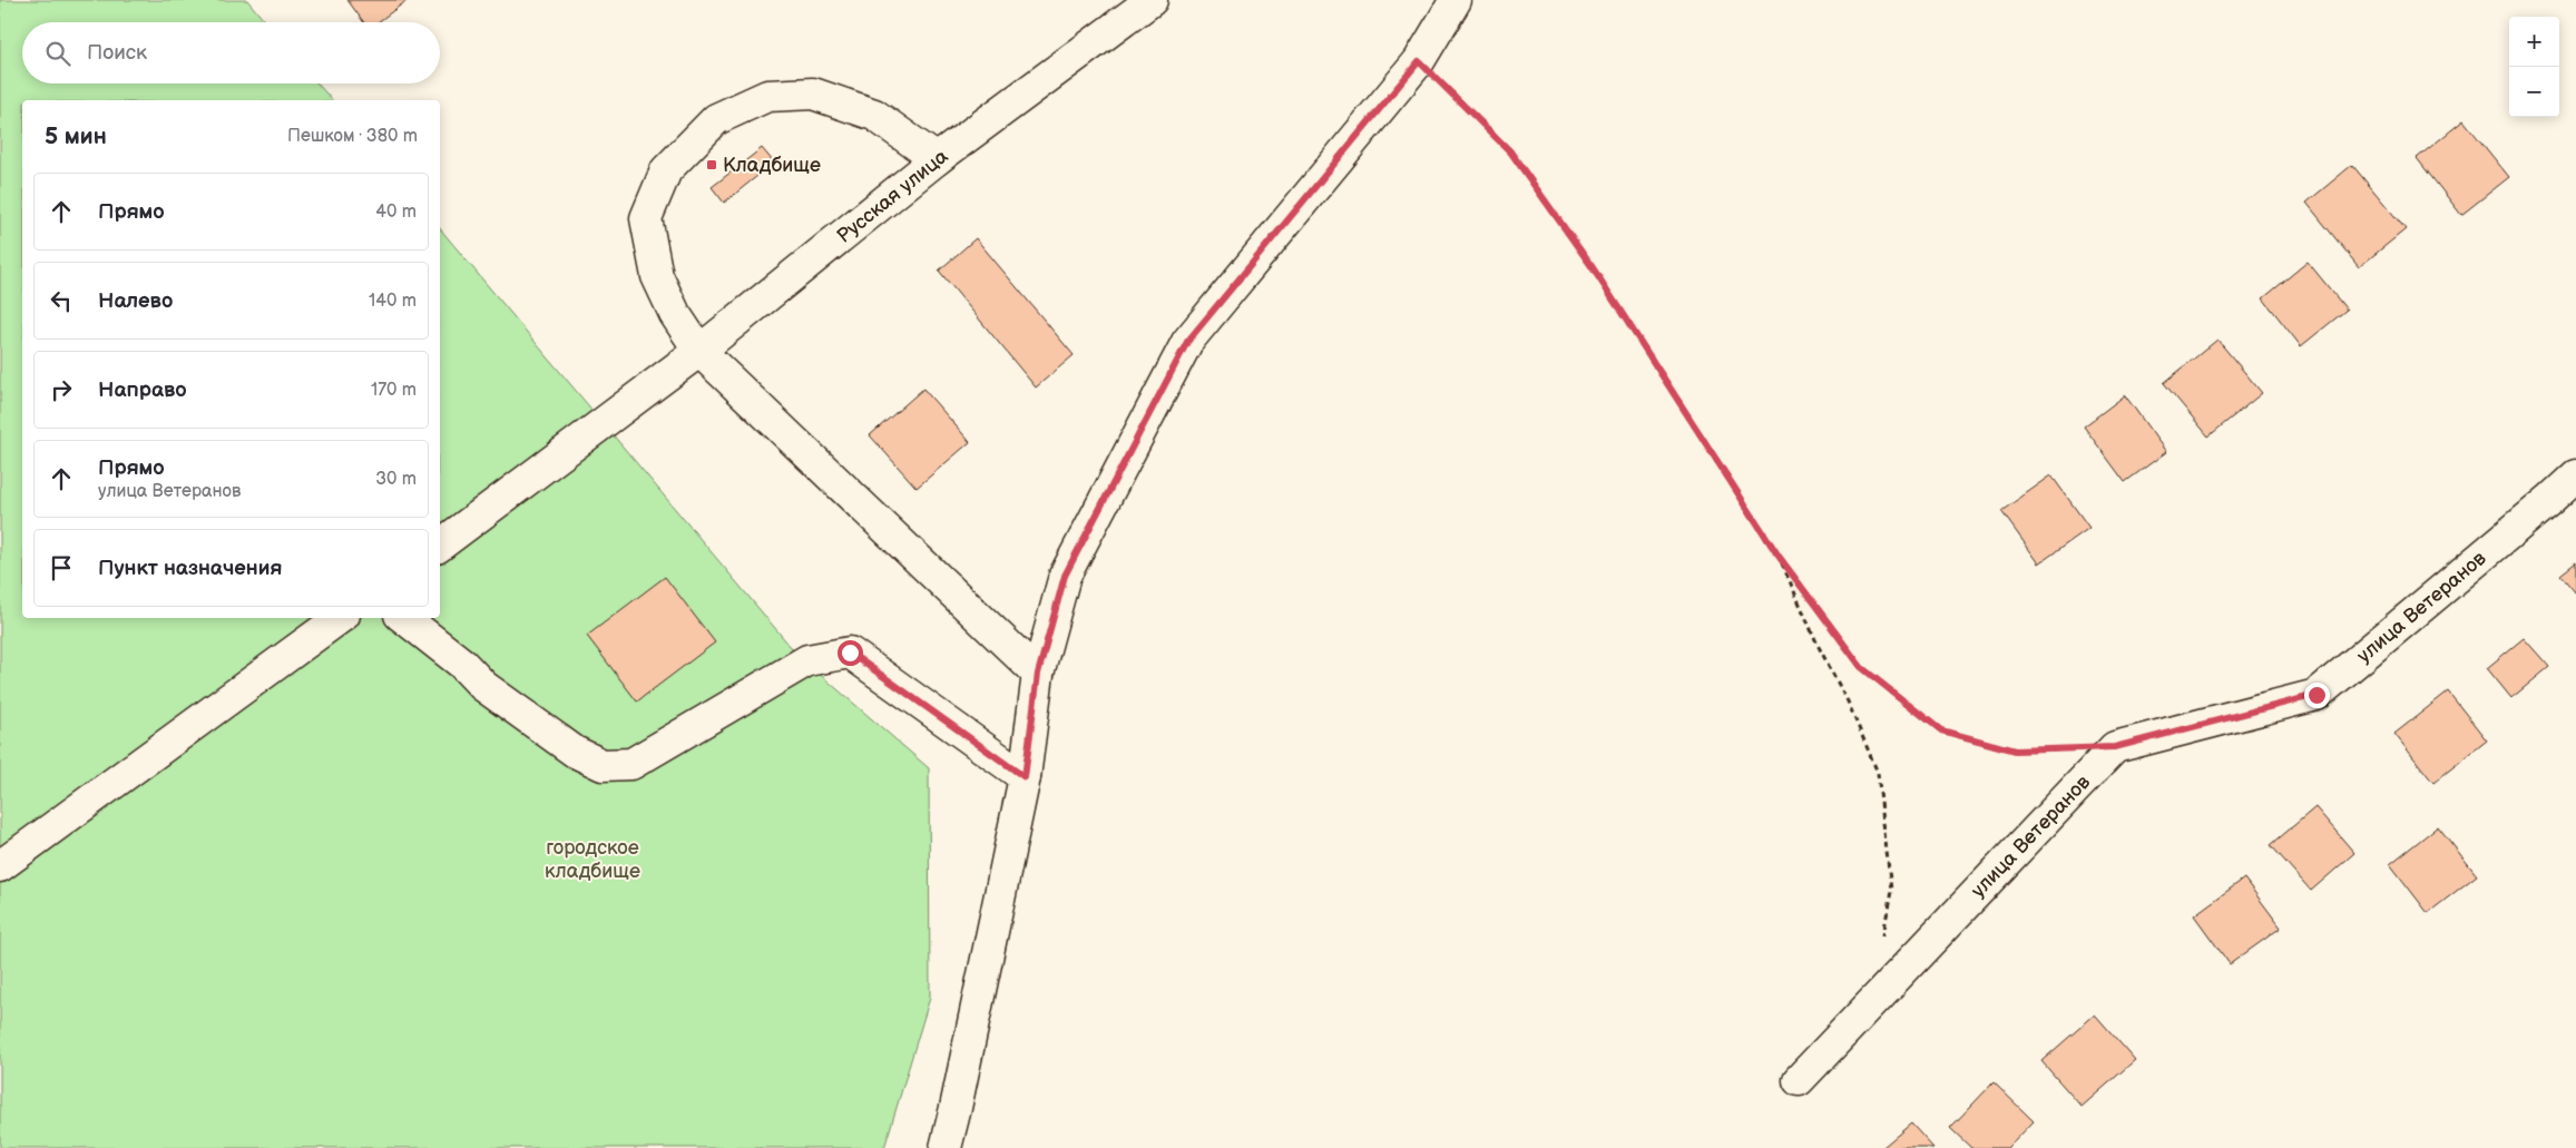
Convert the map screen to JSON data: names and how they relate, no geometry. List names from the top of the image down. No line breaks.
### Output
{"streets":{"street":["Русская улица","улица Ветеранов"]},"parks":["городское кладбище"],"places":{"transit":["Кладбище"]},"page":{"map_buttons":["+","−"],"search":"Поиск","heading":["5 мин","Пешком · 380 m"],"list":[["Прямо","40 m"],["Налево","140 m"],["Направо","170 m"],["Прямо","улица Ветеранов","30 m"],"Пункт назначения"]}}
